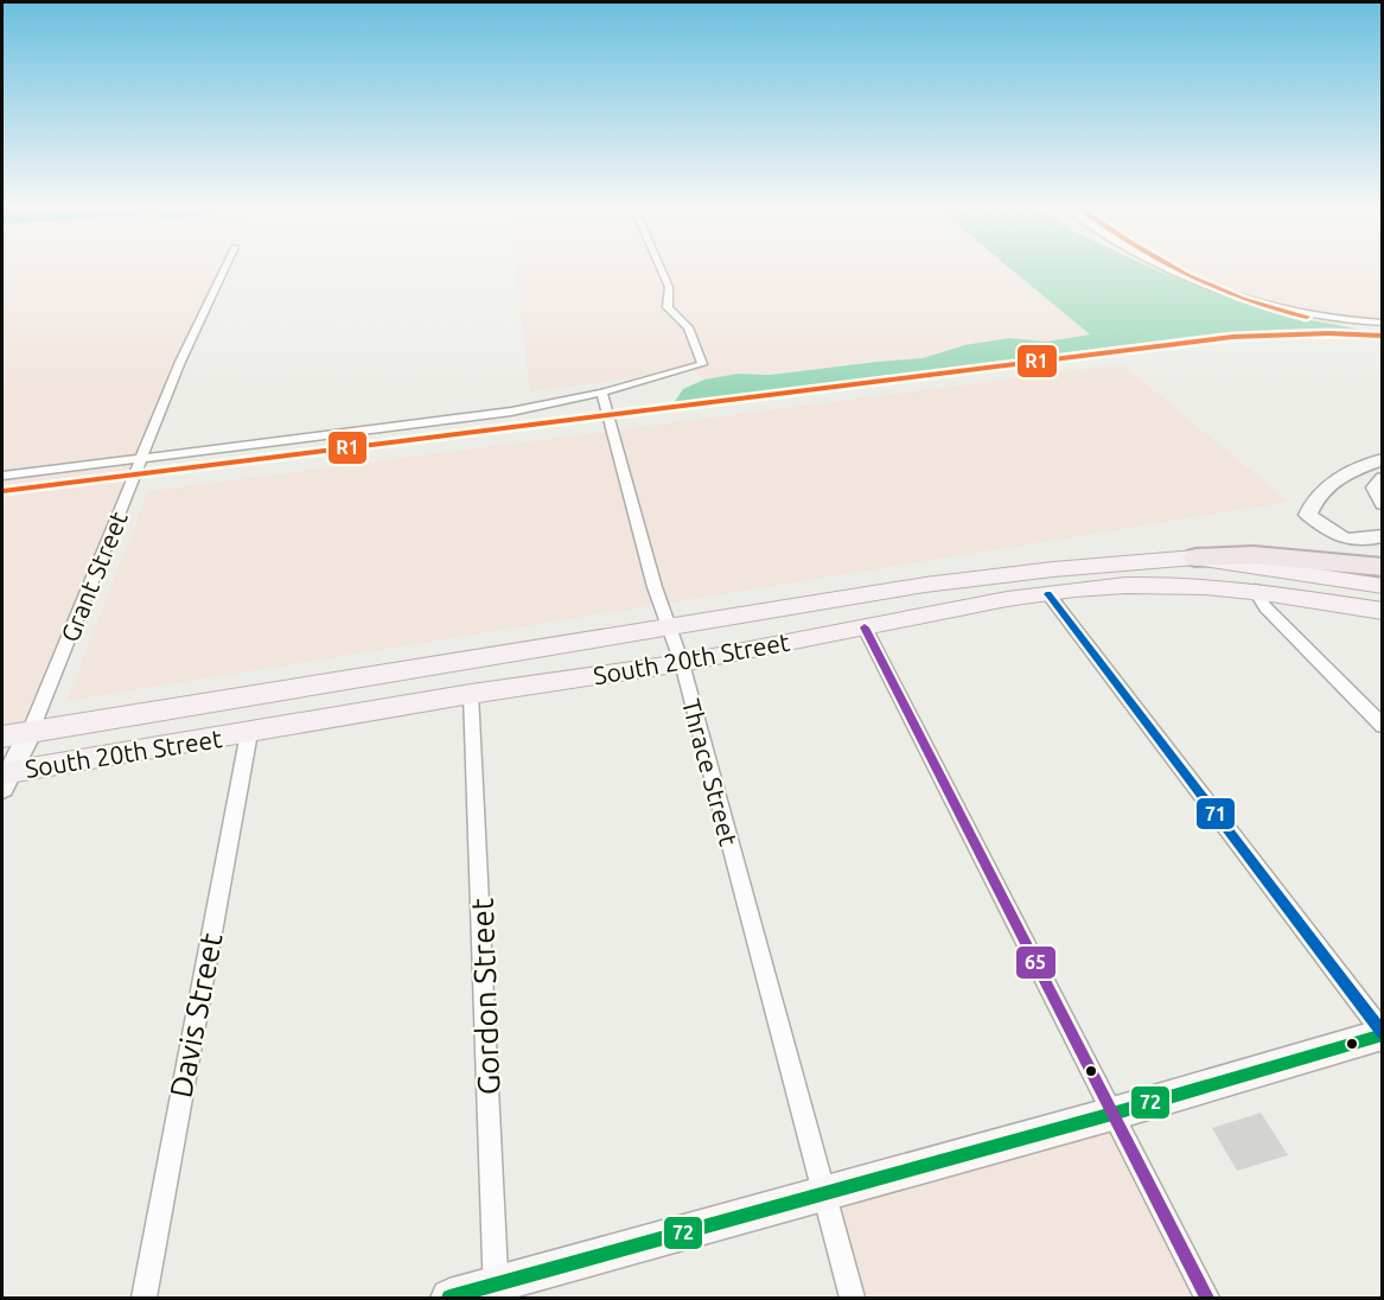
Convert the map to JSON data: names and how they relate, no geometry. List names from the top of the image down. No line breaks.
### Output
{"streets":{"main road":["South 20th Street"],"street":["Grant Street","Thrace Street","Gordon Street","Davis Street"]},"crossings":[["Grant Street","South 20th Street"],["South 20th Street","Thrace Street"],["South 20th Street","Gordon Street"],["South 20th Street","Davis Street"]],"lines":["transit line R1","transit line 71","transit line 65","transit line 72"]}
